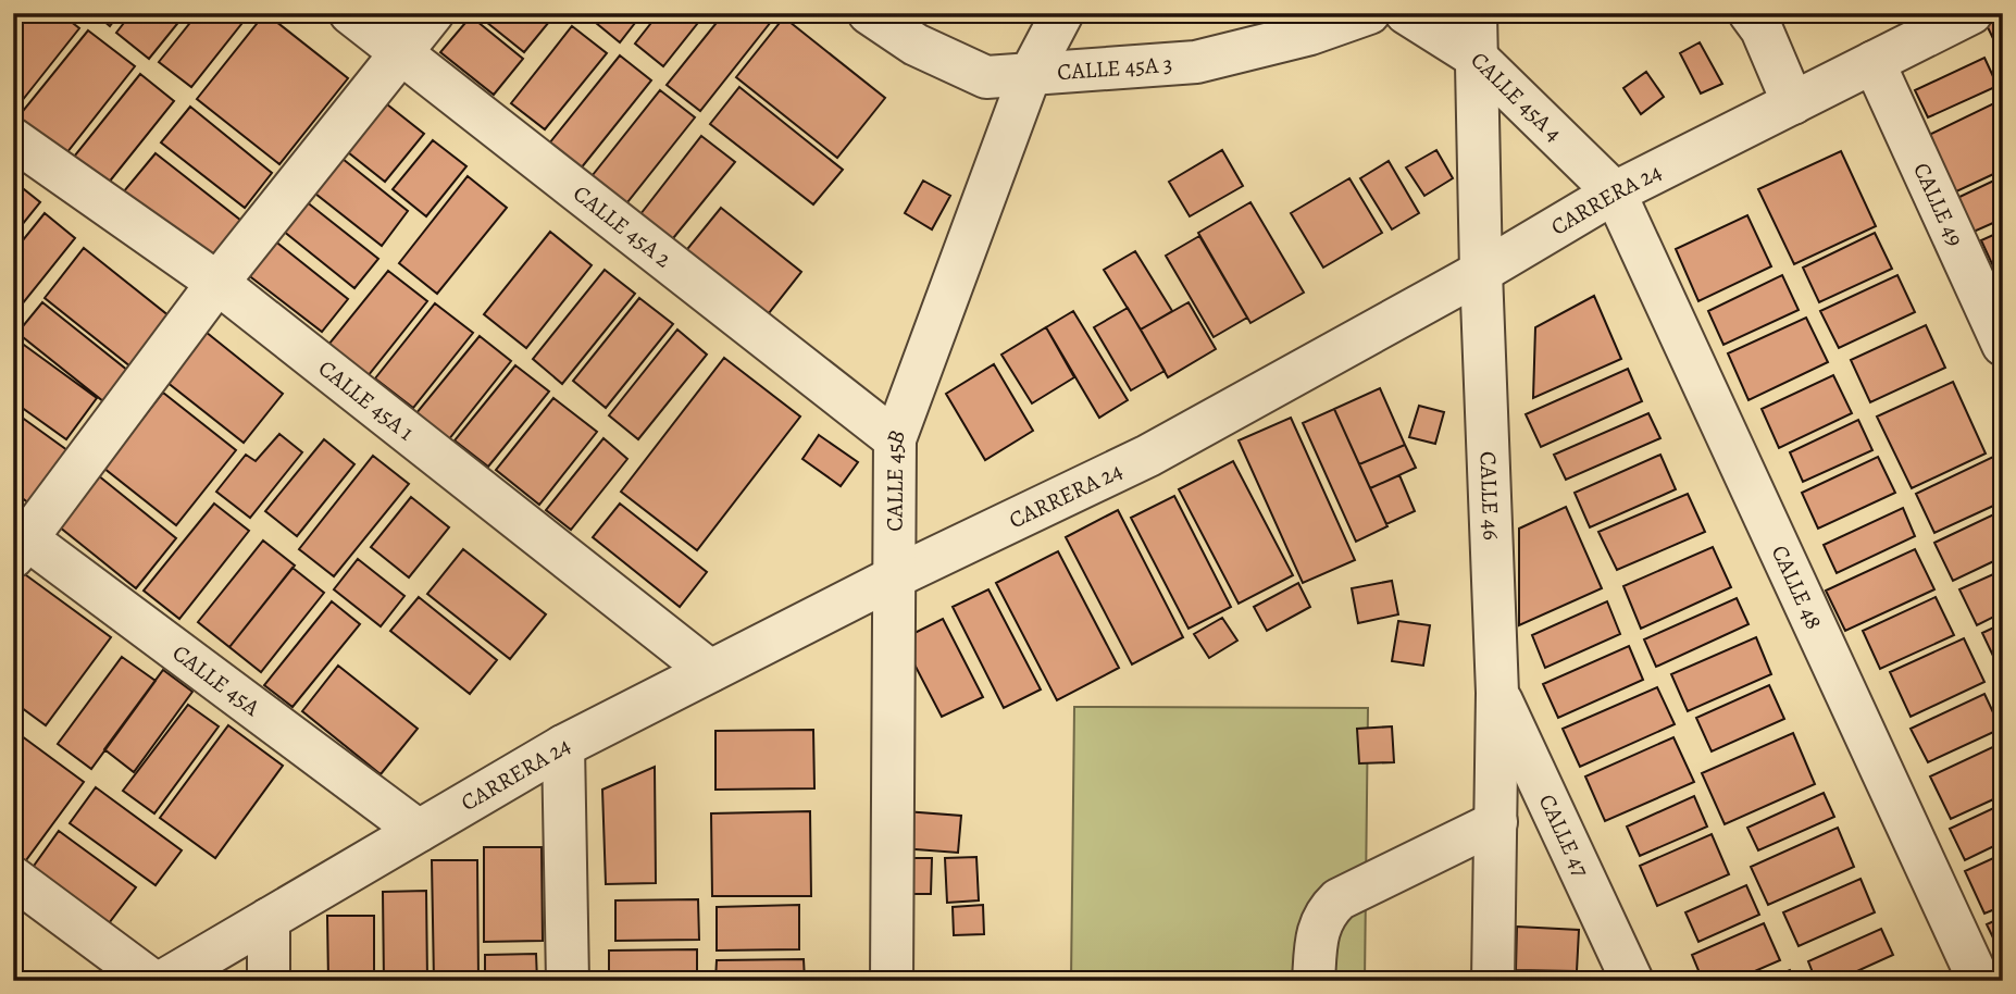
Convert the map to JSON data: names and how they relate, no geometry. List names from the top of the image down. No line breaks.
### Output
{"streets":{"street":["CALLE 45A 3","CALLE 45A 4","CARRERA 24","CALLE 49","CALLE 45A 2","CALLE 45A 1","CALLE 45B","CALLE 46","CALLE 48","CALLE 45A","CALLE 47"]},"crossings":[["CALLE 45A 3","CALLE 45B"],["CALLE 45A 4","CARRERA 24"],["CALLE 45A 4","CALLE 46"],["CALLE 45A 4","CALLE 48"],["CARRERA 24","CALLE 49"],["CARRERA 24","CALLE 45A 1"],["CARRERA 24","CALLE 45B"],["CARRERA 24","CALLE 46"],["CARRERA 24","CALLE 48"],["CARRERA 24","CALLE 45A"],["CALLE 45A 2","CALLE 45B"],["CALLE 46","CALLE 47"]]}
